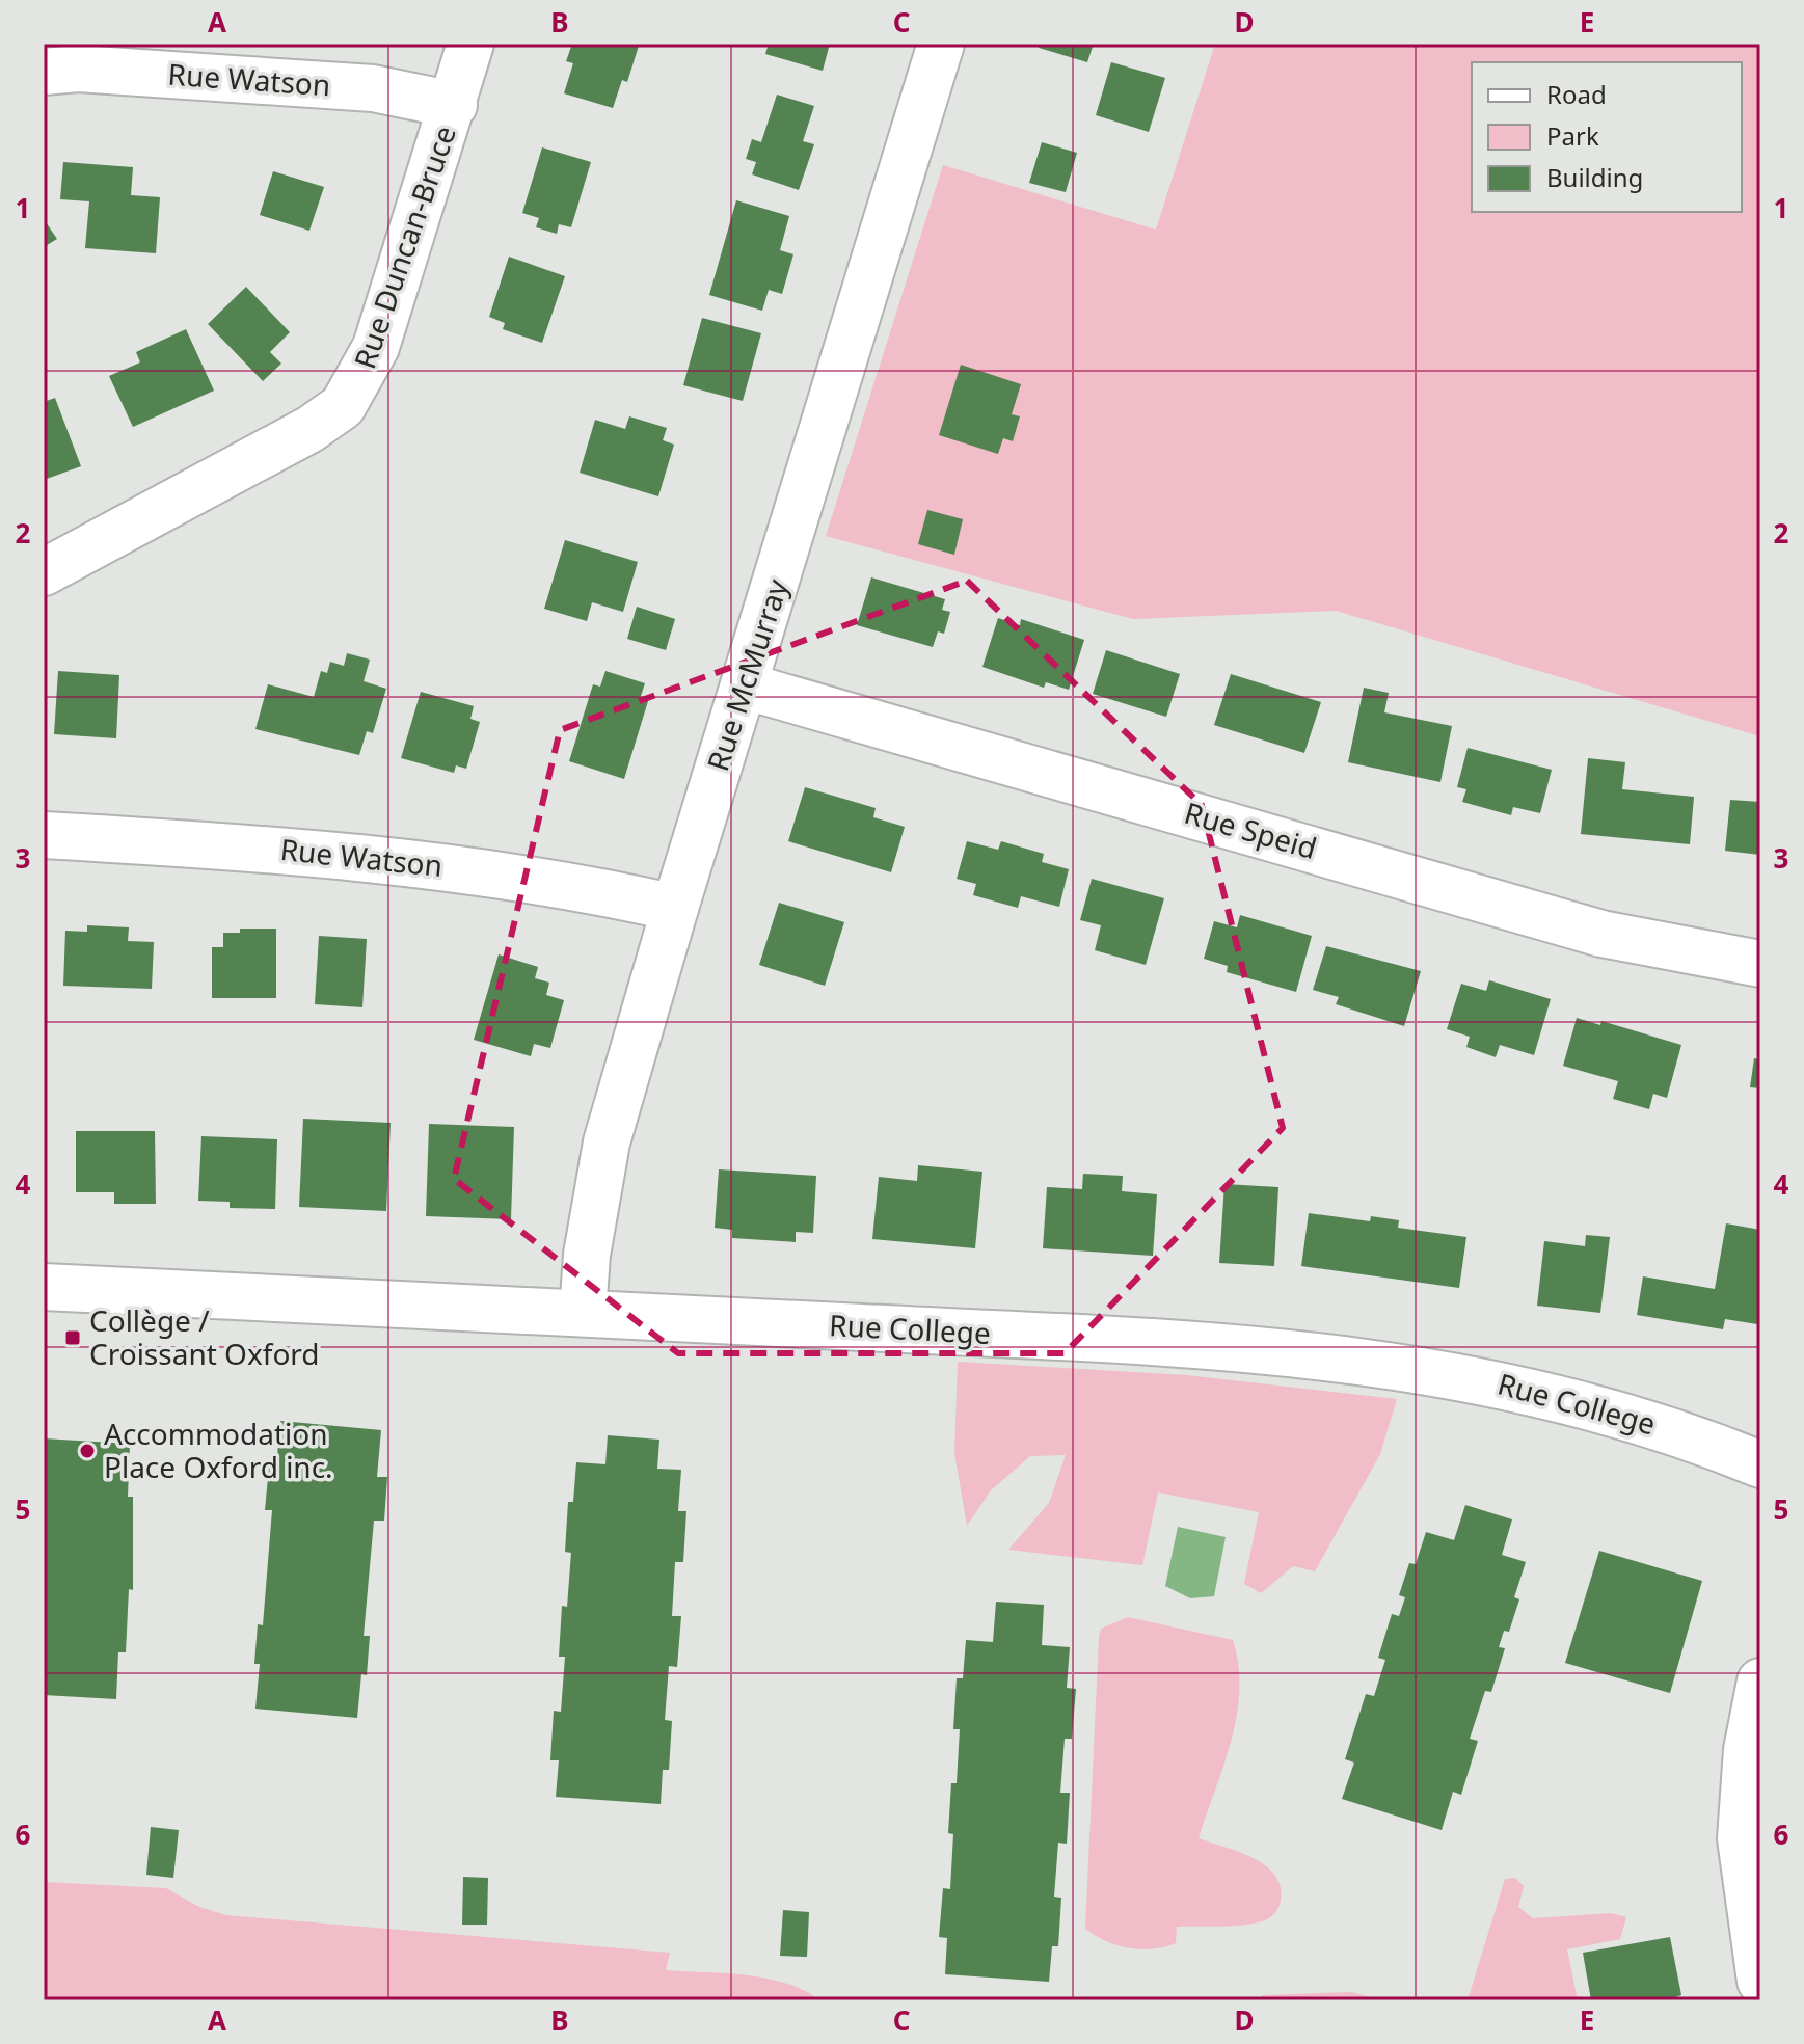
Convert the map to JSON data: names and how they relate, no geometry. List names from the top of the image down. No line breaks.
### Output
{"streets":{"street":["Rue Watson","Rue Duncan-Bruce","Rue McMurray","Rue Speid","Rue College"]},"crossings":[["Rue Watson","Rue Duncan-Bruce"],["Rue Watson","Rue McMurray"],["Rue McMurray","Rue Speid"],["Rue McMurray","Rue College"]],"places":{"transit":["Collège / Croissant Oxford"],"other":["Accommodation Place Oxford inc."]},"legend":["Road","Park","Building"],"grid":{"columns":["A","B","C","D","E"],"rows":["1","2","3","4","5","6"]}}
